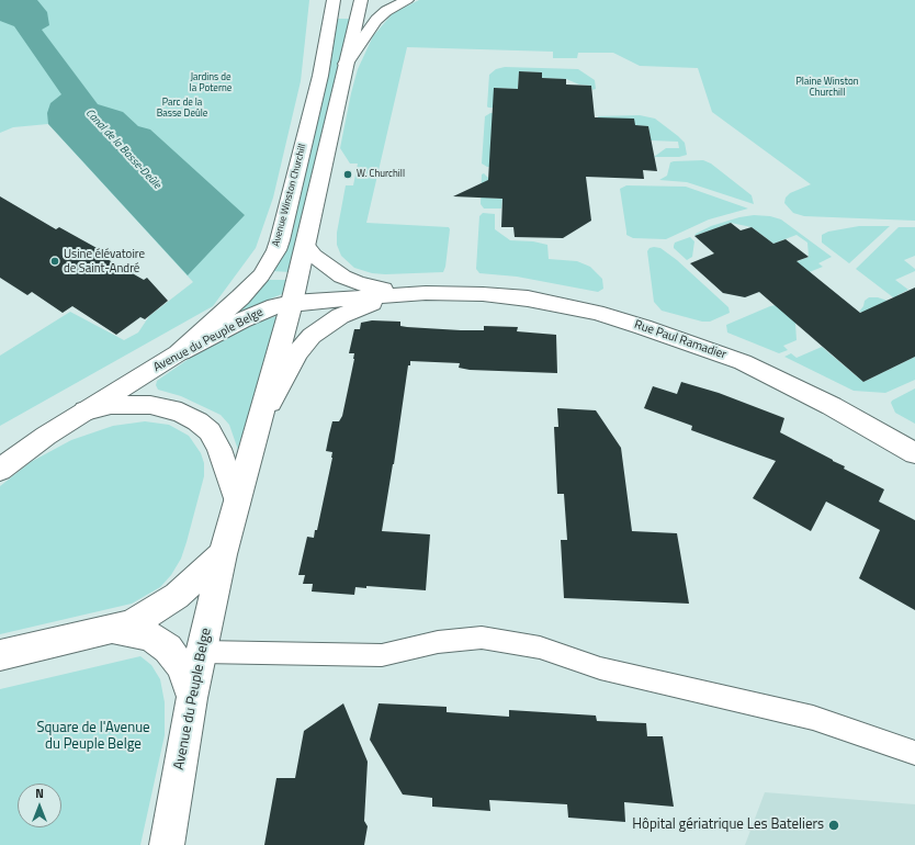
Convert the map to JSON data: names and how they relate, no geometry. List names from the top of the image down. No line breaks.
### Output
{"streets":{"main road":["Avenue Winston Churchill","Avenue du Peuple Belge","Rue Paul Ramadier"]},"crossings":[["Avenue Winston Churchill","Avenue du Peuple Belge"],["Avenue Winston Churchill","Rue Paul Ramadier"],["Avenue du Peuple Belge","Rue Paul Ramadier"]],"water":["Canal de la Basse-Deûle"],"parks":["Jardins de la Poterne","Plaine Winston Churchill","Parc de la Basse Deûle","Square de l'Avenue du Peuple Belge"],"places":["W. Churchill","Usine élévatoire de Saint-André","Hôpital gériatrique Les Bateliers"],"north":"top"}
